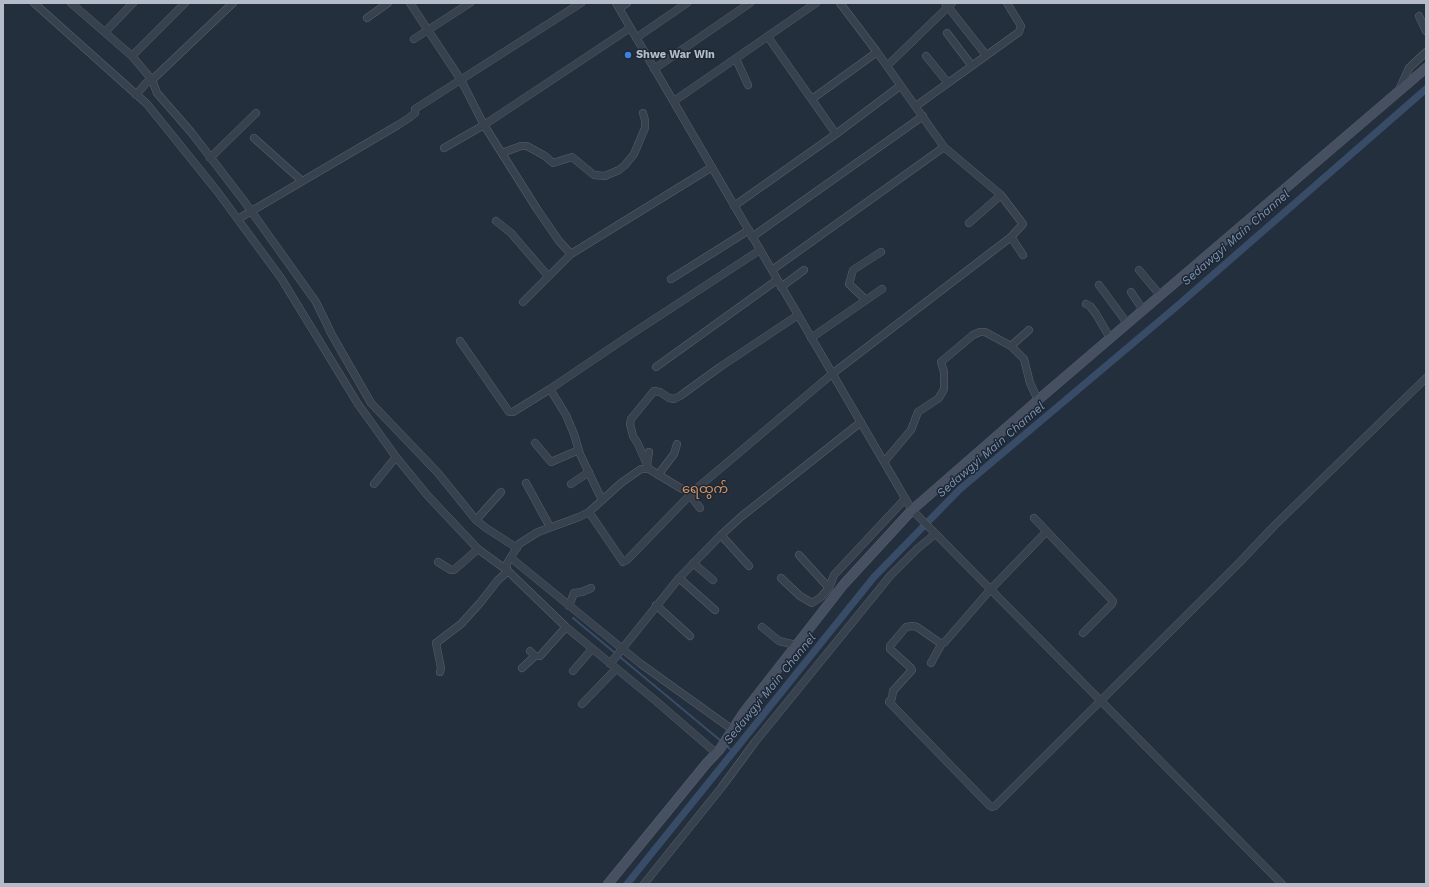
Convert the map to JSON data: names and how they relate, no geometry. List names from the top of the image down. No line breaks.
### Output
{"districts":["ရေထွက်"],"water":["Sedawgyi Main Channel"],"places":["Shwe War Win"]}
